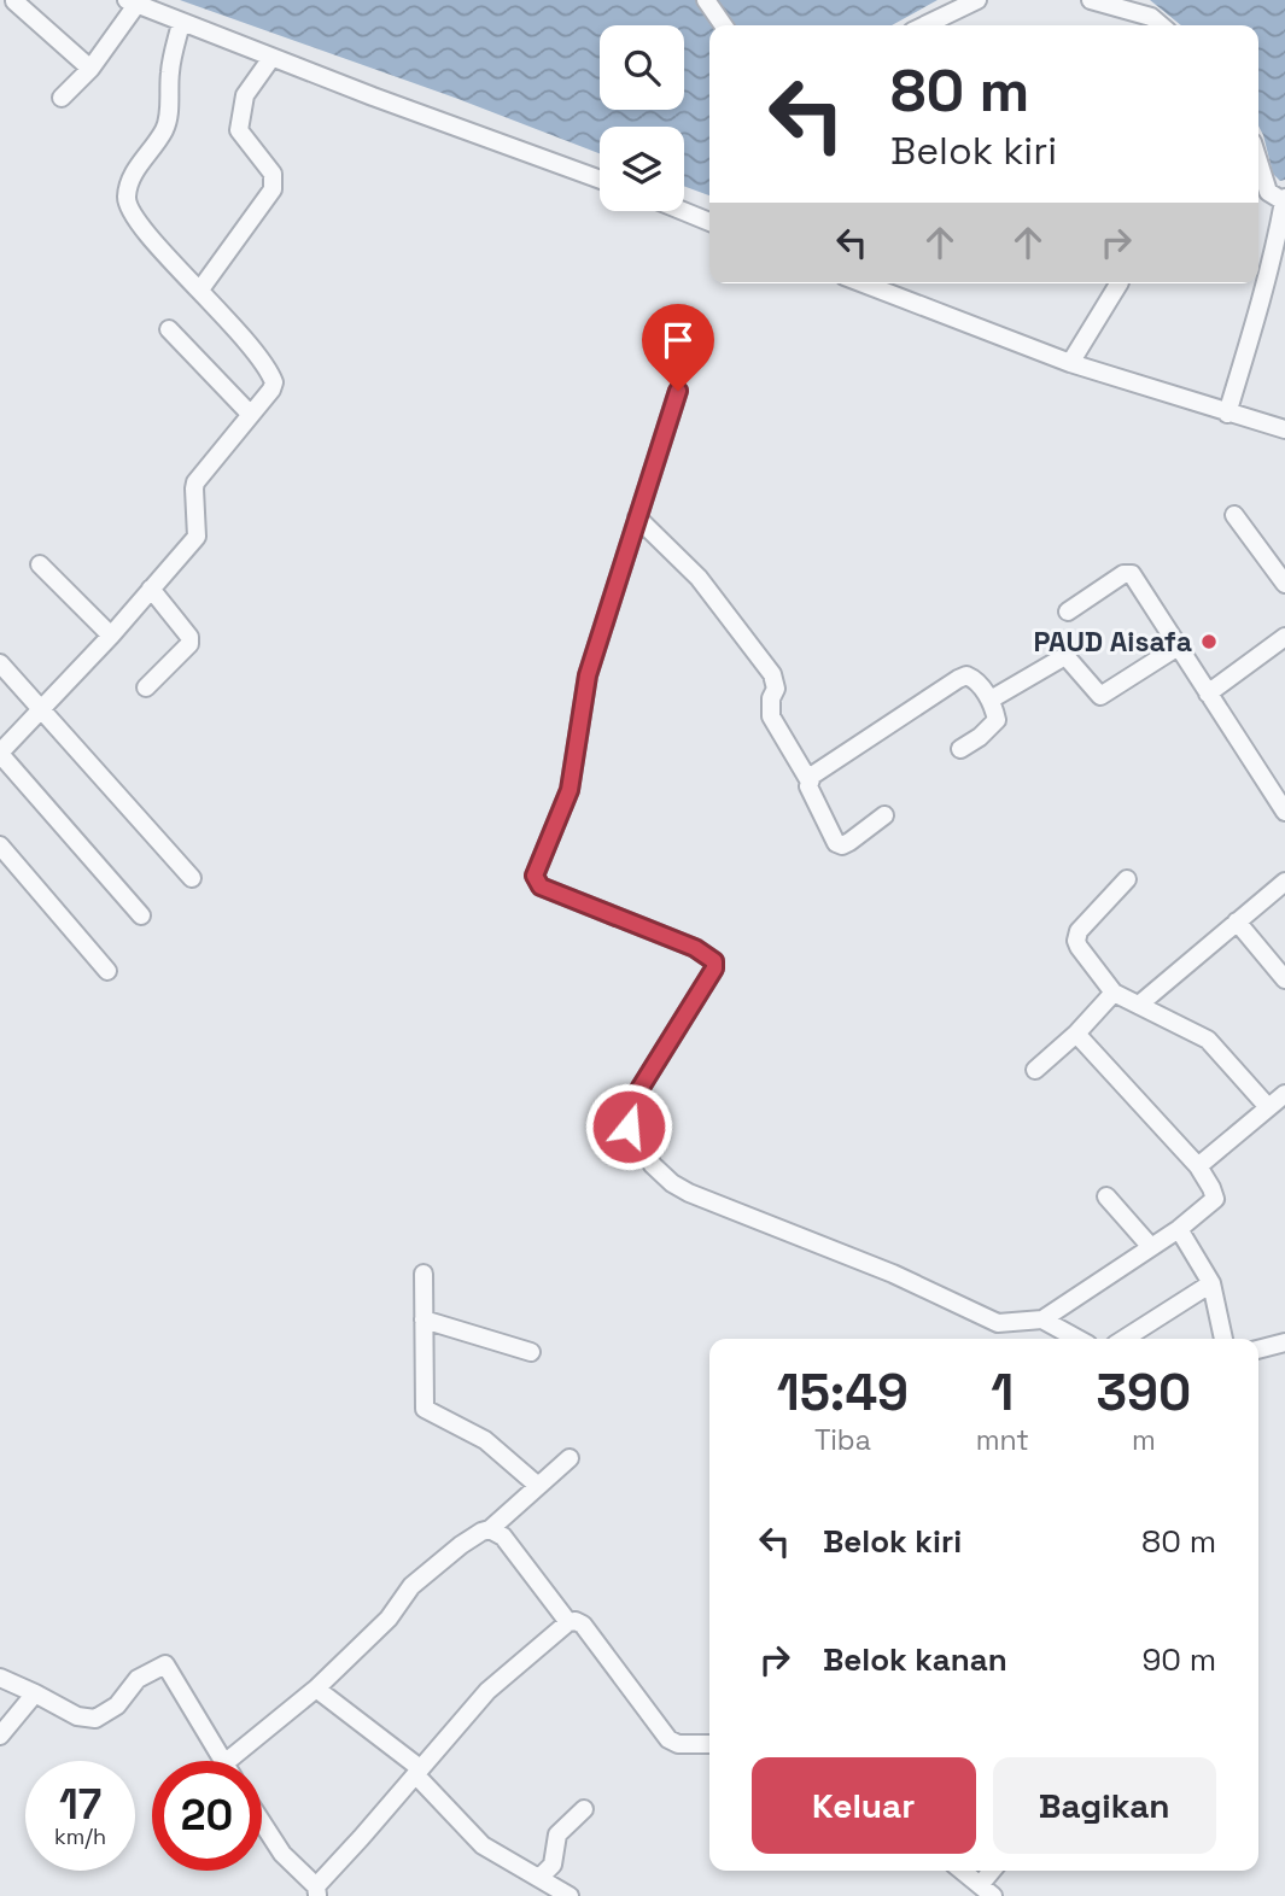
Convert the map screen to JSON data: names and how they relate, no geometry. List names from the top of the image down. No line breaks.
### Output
{"places":["PAUD Aisafa"],"page":{"turn":["80 m","Belok kiri"],"eta":["15:49","Tiba","1","mnt","390","m"],"list":[{"name":"Belok kiri","value":"80 m"},{"name":"Belok kanan","value":"90 m"}],"buttons":["Keluar","Bagikan"],"speed":"17 km/h","limit":"20"}}
